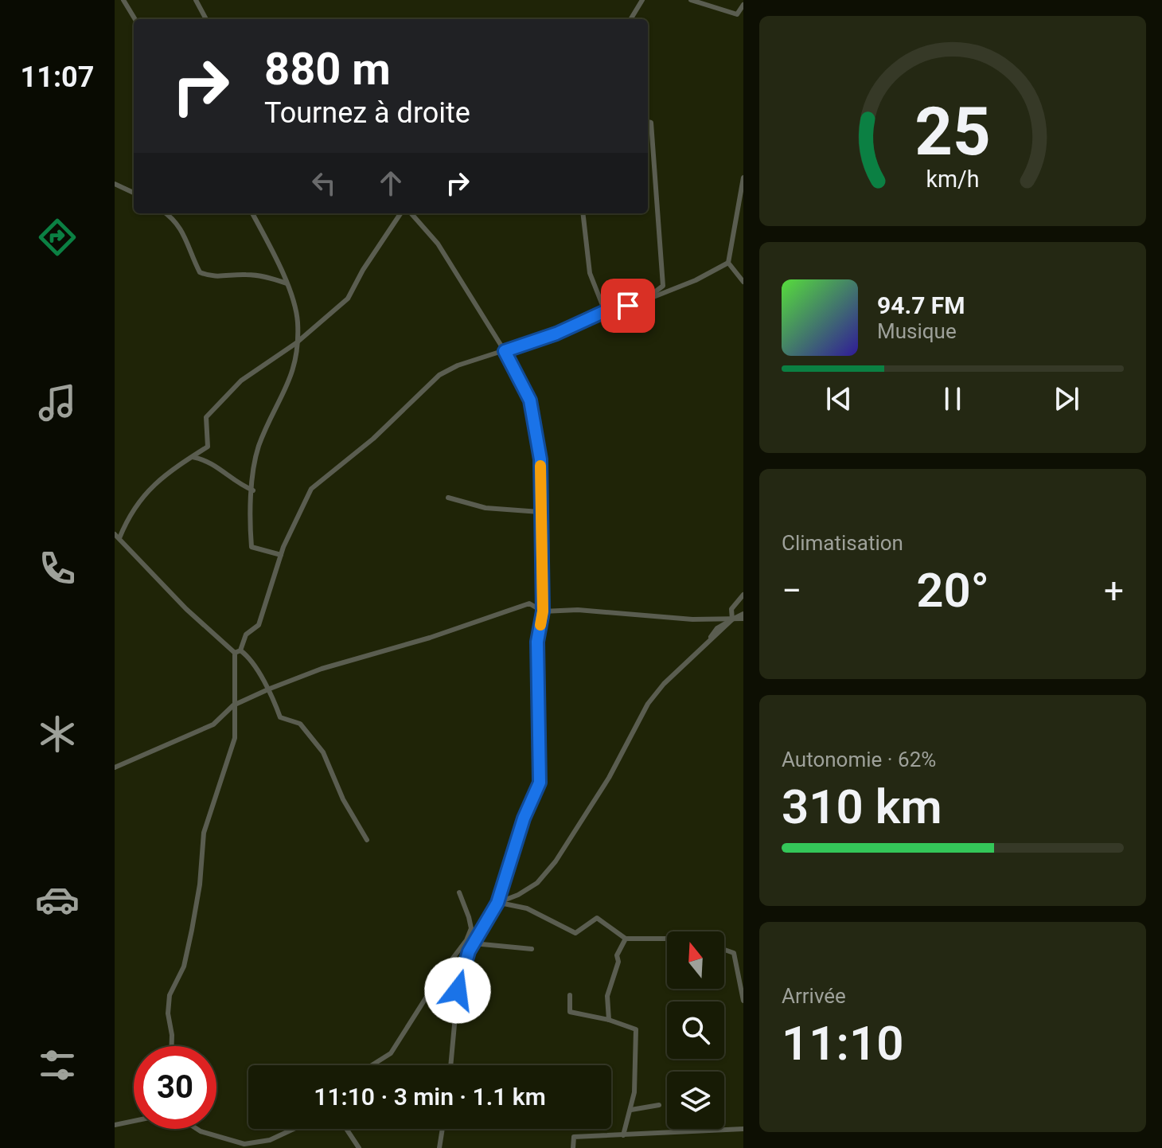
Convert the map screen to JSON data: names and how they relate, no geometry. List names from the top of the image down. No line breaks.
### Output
{"north":"top","page":{"tabs":"11:07","turn":["880 m","Tournez à droite"],"song":["94.7 FM","Musique"],"tile":["Climatisation",["Autonomie · 62%","310 km"],["Arrivée","11:10"]],"heat":["−","20°","+"],"limit":"30","trip":"11:10 · 3 min · 1.1 km","gauge":["25","km/h"]}}
